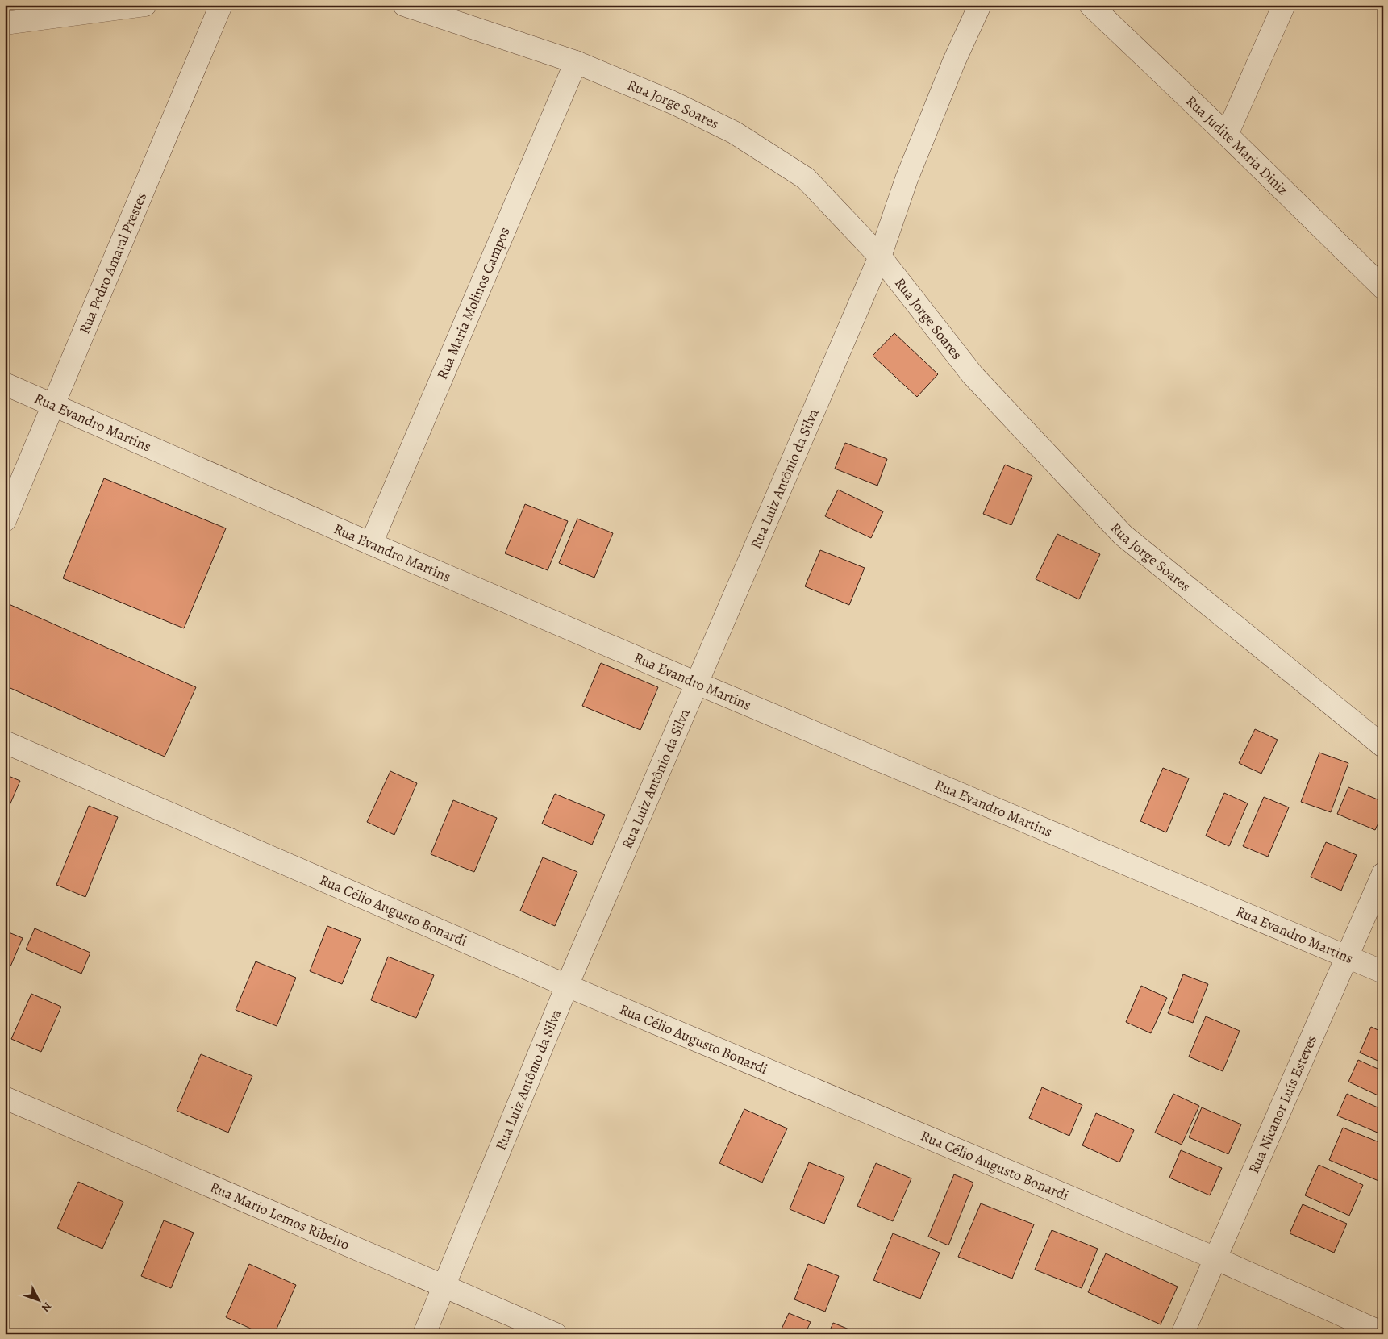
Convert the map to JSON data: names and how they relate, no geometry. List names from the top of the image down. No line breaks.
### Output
{"streets":{"street":["Rua Jorge Soares","Rua Judite Maria Diniz","Rua Pedro Amaral Prestes","Rua Maria Molinos Campos","Rua Evandro Martins","Rua Luiz Antônio da Silva","Rua Célio Augusto Bonardi","Rua Nicanor Luís Esteves","Rua Mario Lemos Ribeiro"]},"crossings":[["Rua Jorge Soares","Rua Maria Molinos Campos"],["Rua Jorge Soares","Rua Luiz Antônio da Silva"],["Rua Pedro Amaral Prestes","Rua Evandro Martins"],["Rua Maria Molinos Campos","Rua Evandro Martins"],["Rua Evandro Martins","Rua Luiz Antônio da Silva"],["Rua Evandro Martins","Rua Nicanor Luís Esteves"],["Rua Luiz Antônio da Silva","Rua Célio Augusto Bonardi"],["Rua Luiz Antônio da Silva","Rua Mario Lemos Ribeiro"],["Rua Célio Augusto Bonardi","Rua Nicanor Luís Esteves"]],"north":"bottom right"}
